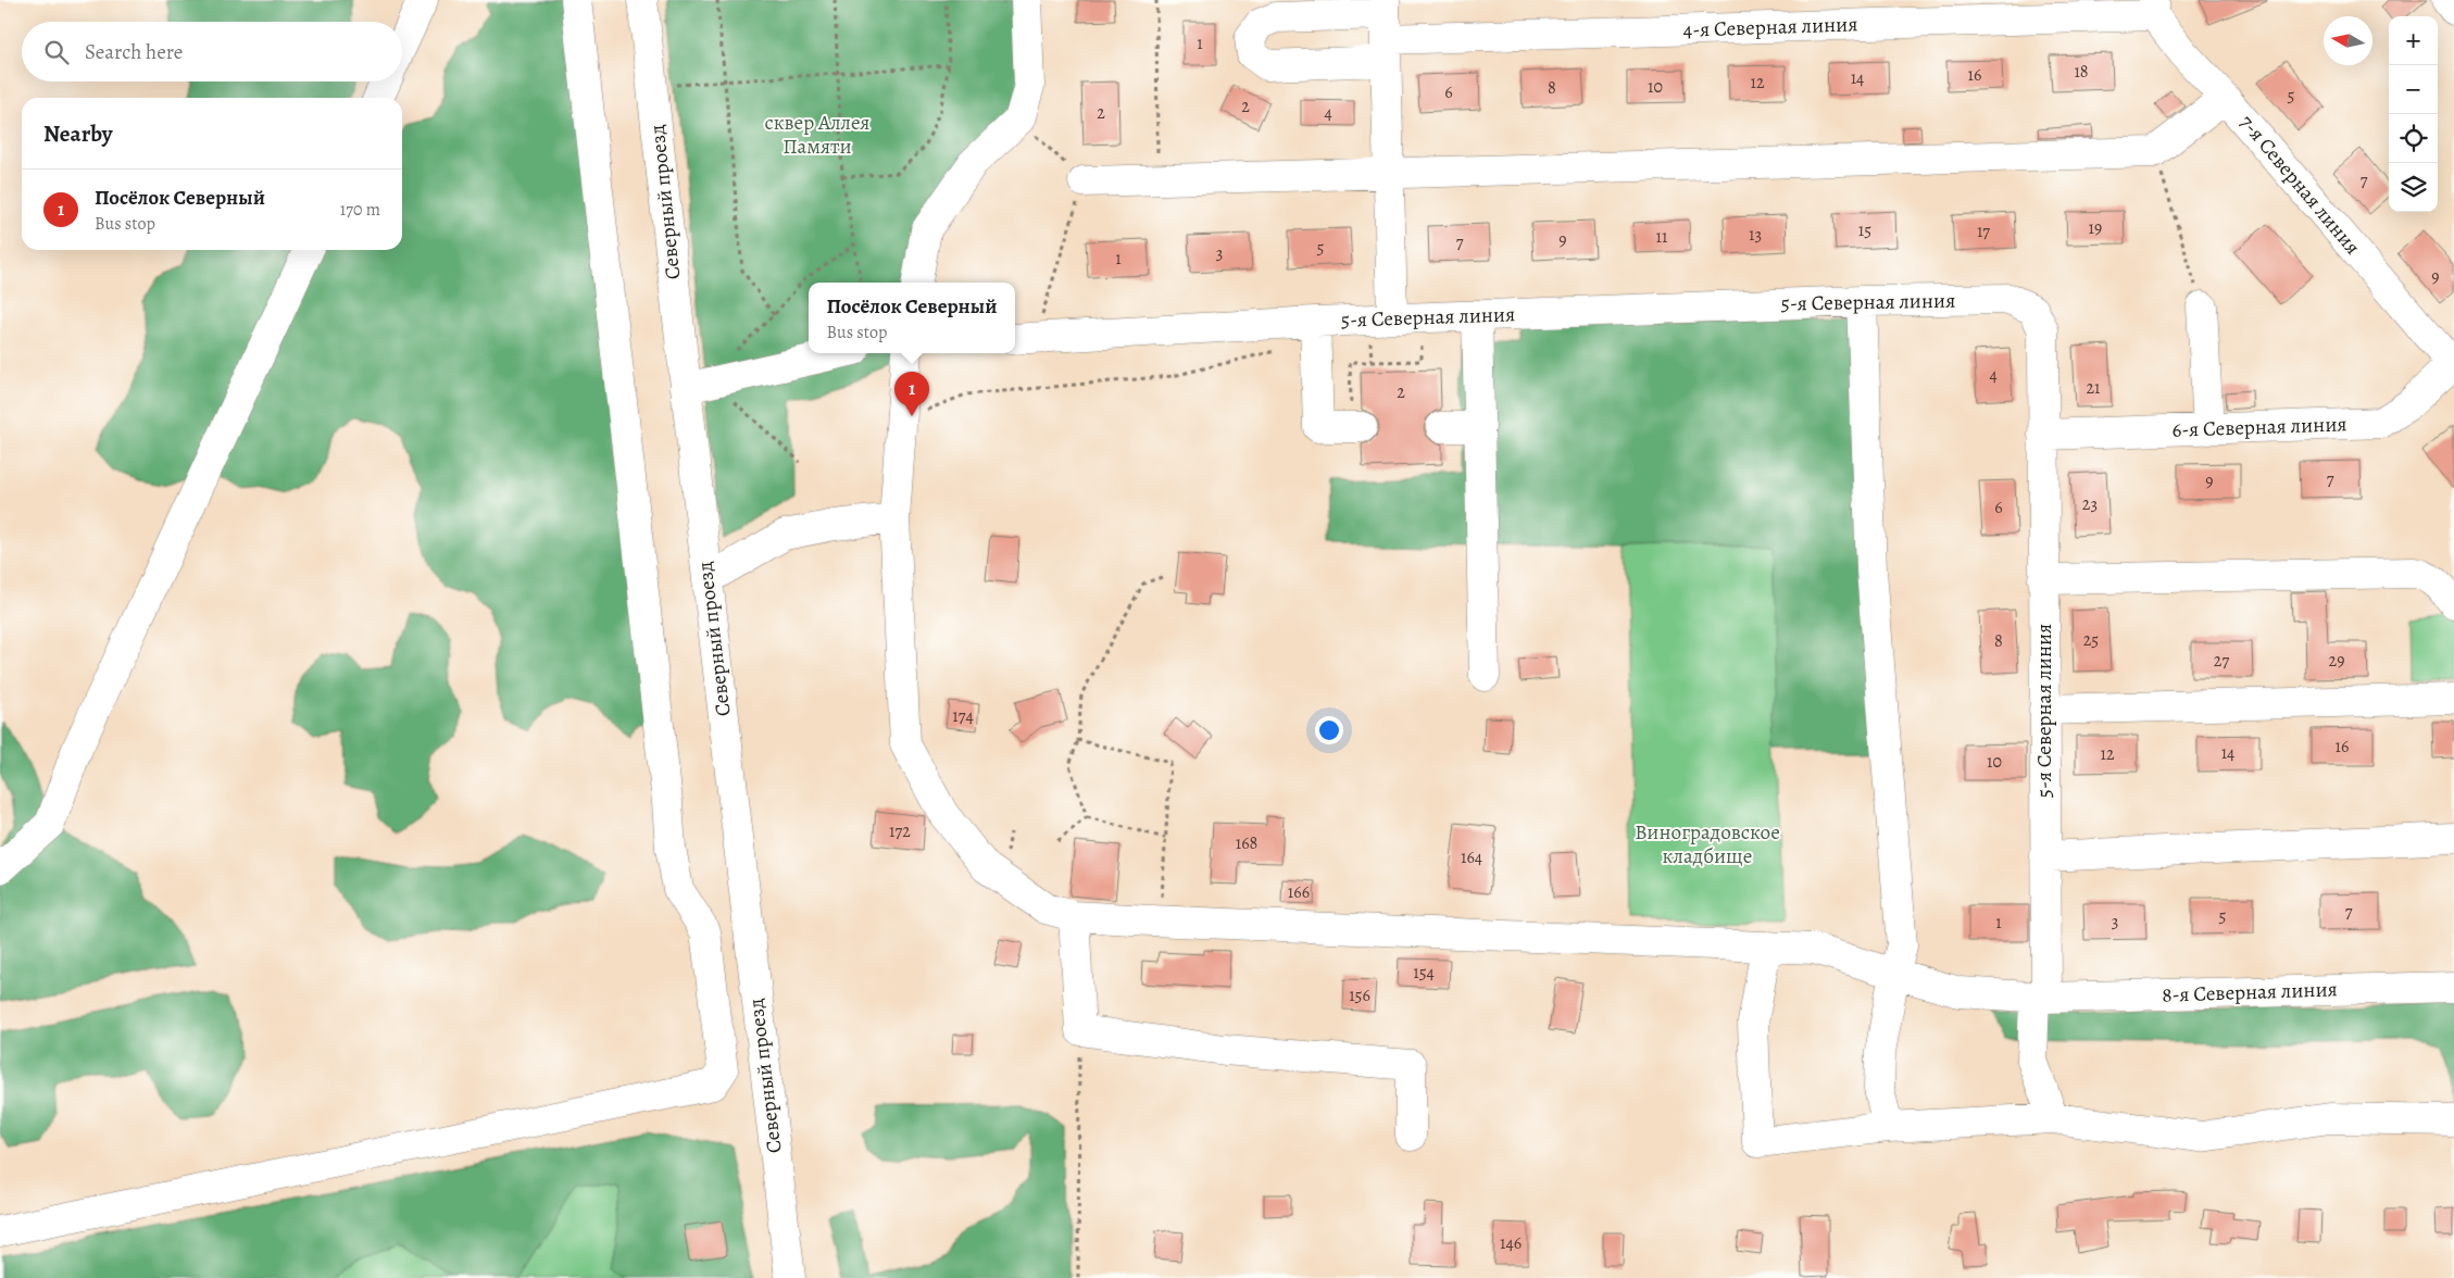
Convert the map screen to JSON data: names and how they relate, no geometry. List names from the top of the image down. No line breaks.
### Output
{"streets":{"street":["4-я Северная линия","7-я Северная линия","Северный проезд","5-я Северная линия","6-я Северная линия","8-я Северная линия"]},"crossings":[["4-я Северная линия","7-я Северная линия"],["7-я Северная линия","6-я Северная линия"],["5-я Северная линия","6-я Северная линия"],["5-я Северная линия","8-я Северная линия"]],"parks":["сквер Аллея Памяти","Виноградовское кладбище"],"house_numbers":["1","18","16","14","12","10","8","6","5","2","2","4","7","19","15","17","13","11","9","7","5","3","1","9","4","21","2","7","9","23","6","25","8","27","29","174","16","14","12","10","172","168","164","166","7","5","3","1","154","156","146"],"north":"left","page":{"map_buttons":["+","−"],"search":"Search here","heading":"Nearby","list":[{"mark":"1","name":"Посёлок Северный","note":"Bus stop","value":"170 m"}],"popup":["Посёлок Северный","Bus stop"],"pins":"1"}}
